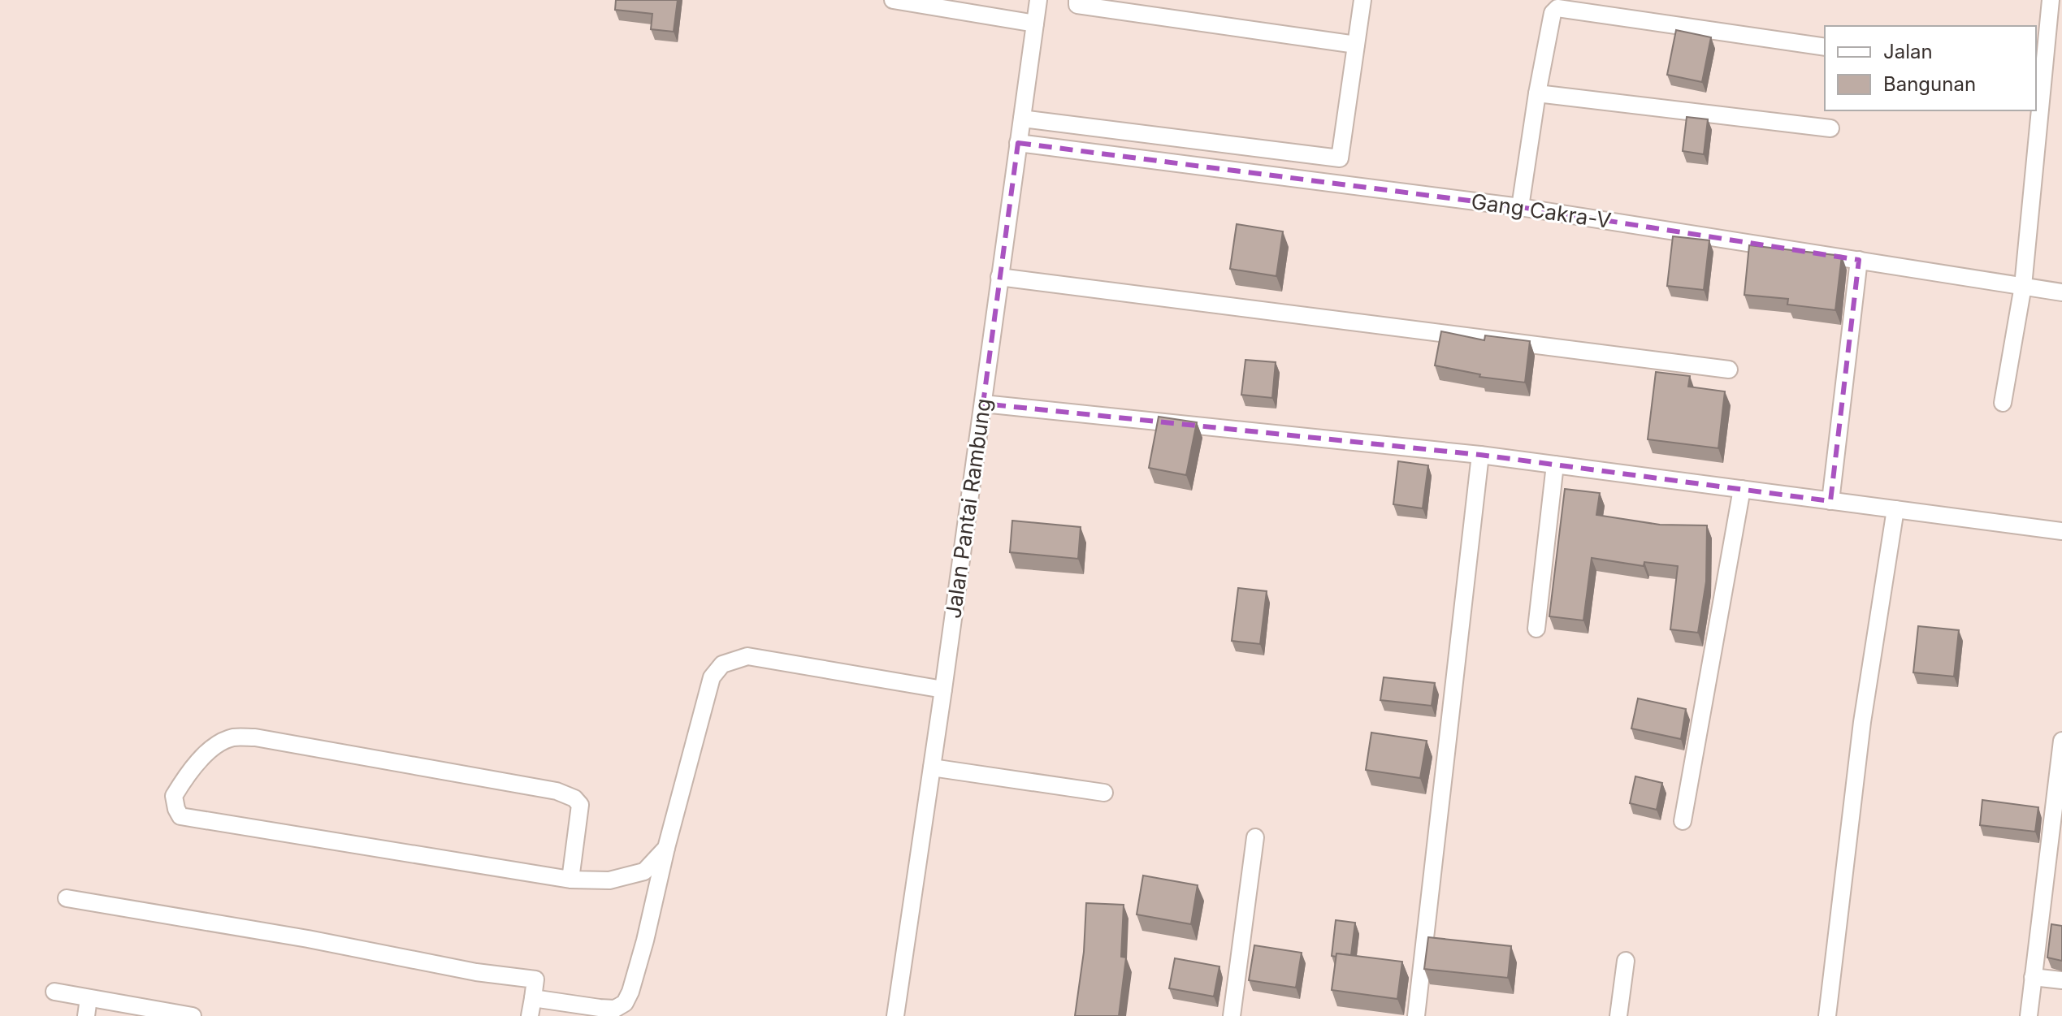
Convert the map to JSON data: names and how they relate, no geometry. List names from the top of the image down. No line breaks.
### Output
{"streets":{"street":["Gang Cakra-V","Jalan Pantai Rambung"]},"crossings":[["Gang Cakra-V","Jalan Pantai Rambung"]],"legend":["Jalan","Bangunan"]}
